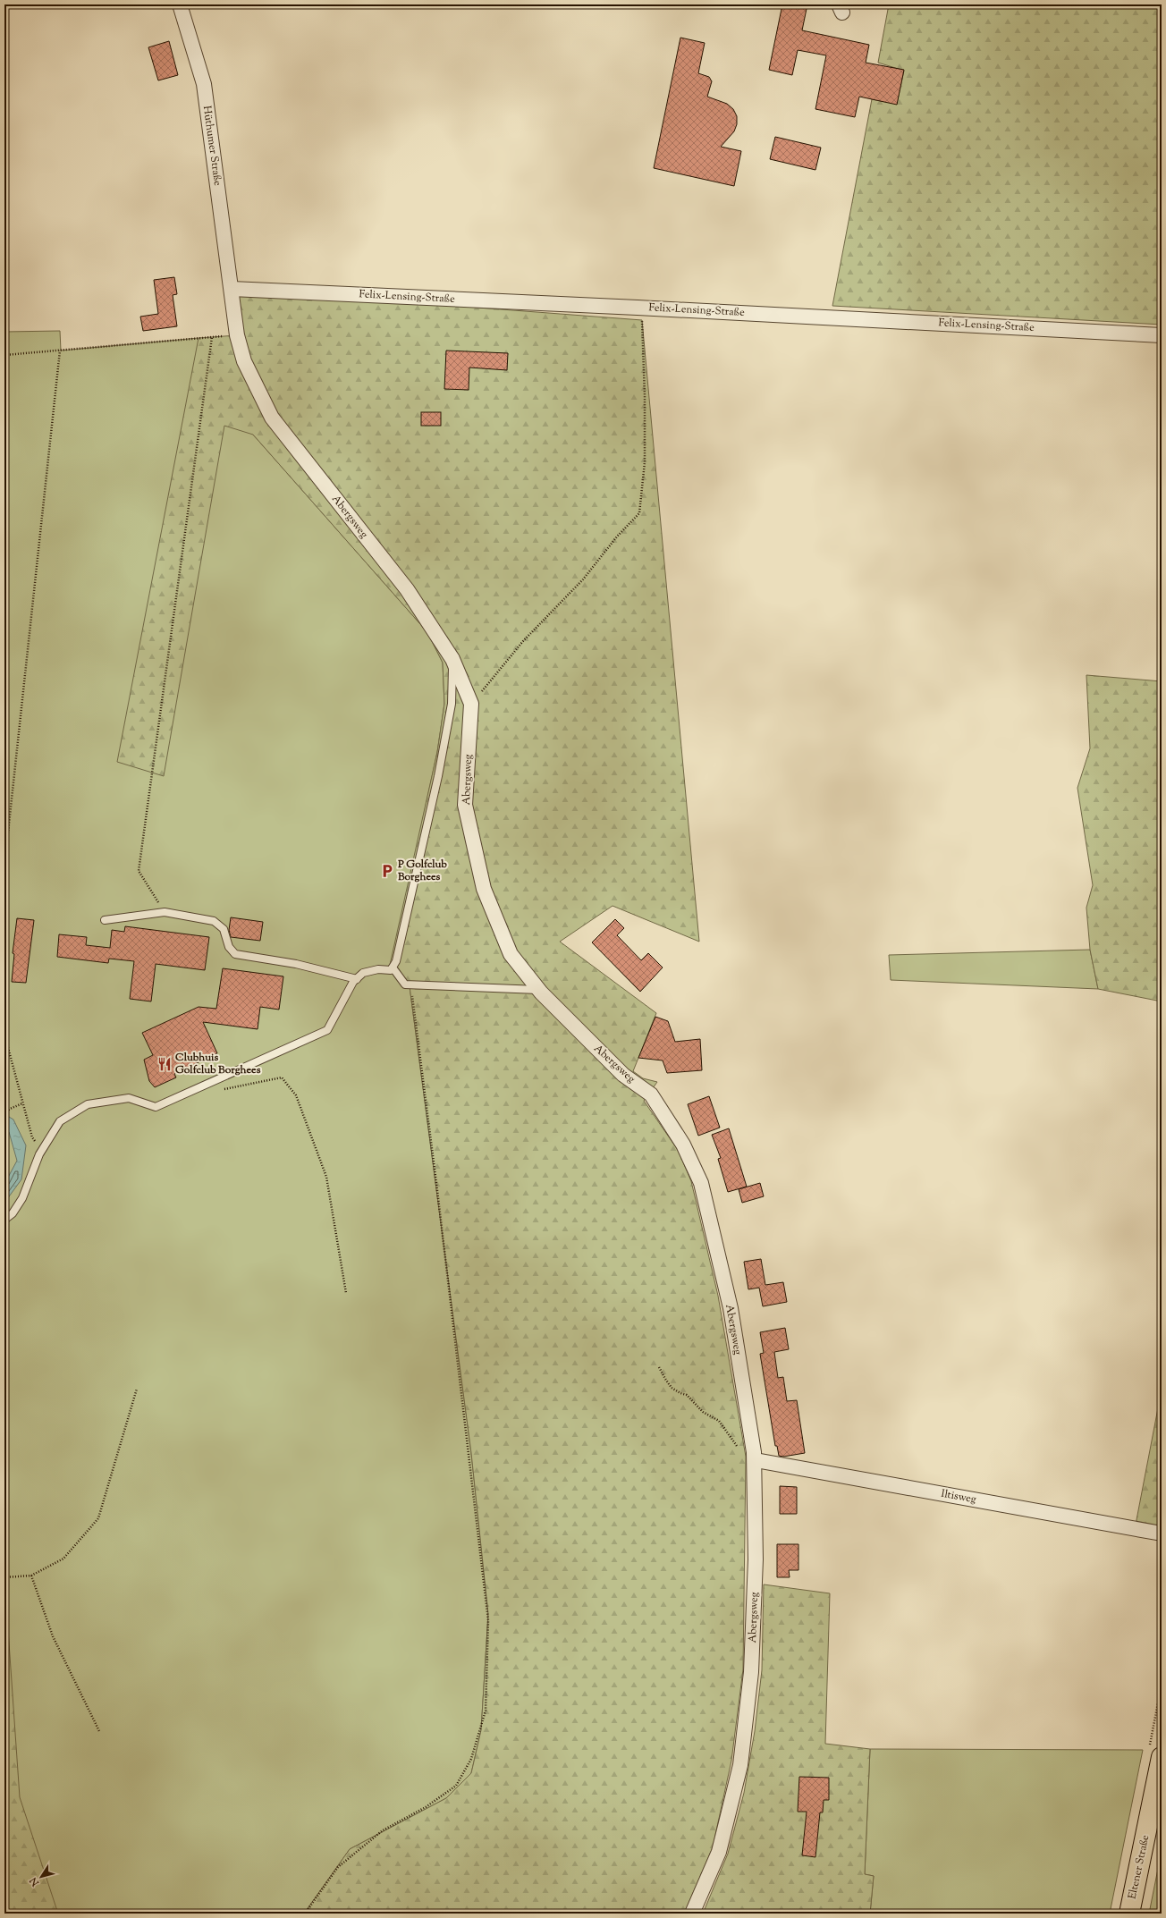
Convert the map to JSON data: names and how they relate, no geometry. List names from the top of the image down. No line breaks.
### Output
{"streets":{"main road":["Eltener Straße"],"street":["Hüthumer Straße","Felix-Lensing-Straße","Abergsweg","Iltisweg"]},"crossings":[["Hüthumer Straße","Felix-Lensing-Straße"],["Hüthumer Straße","Abergsweg"],["Felix-Lensing-Straße","Abergsweg"],["Abergsweg","Iltisweg"]],"places":{"parking":["P Golfclub Borghees"],"restaurant":["Clubhuis Golfclub Borghees"]},"north":"bottom left"}
